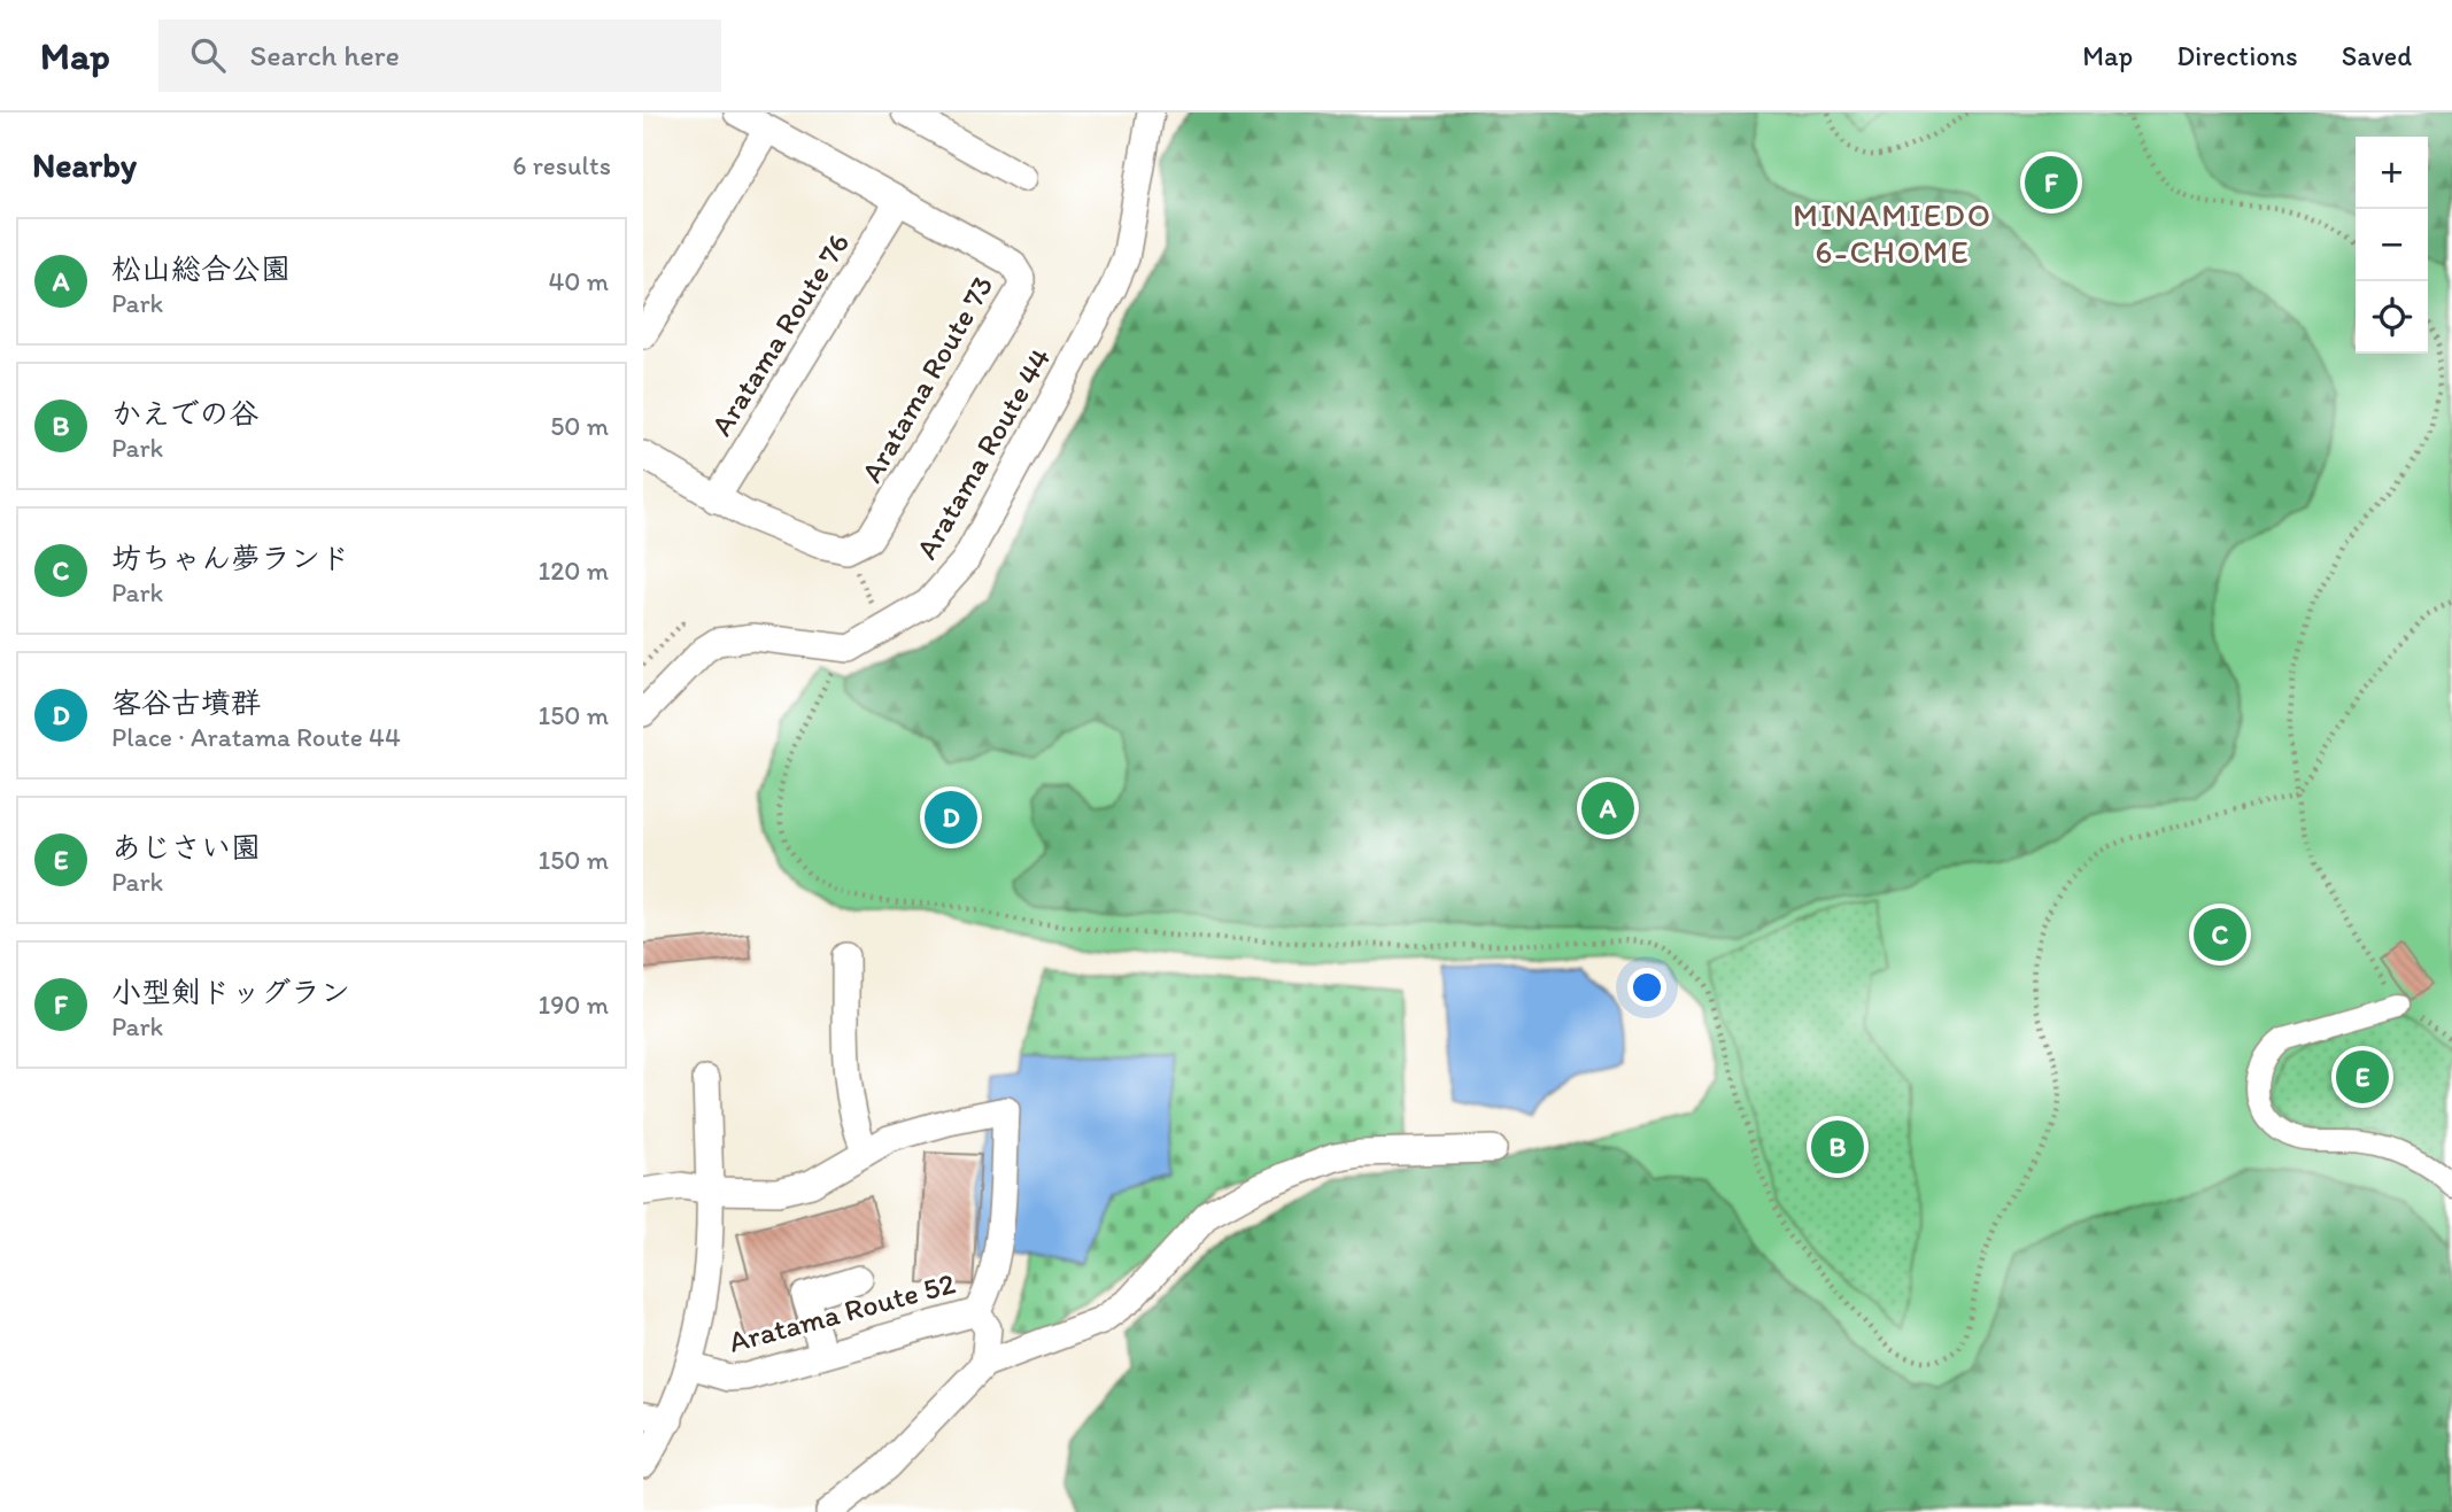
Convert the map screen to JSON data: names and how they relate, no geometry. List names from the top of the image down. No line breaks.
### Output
{"streets":{"street":["Aratama Route 76","Aratama Route 73","Aratama Route 44","Aratama Route 52"]},"crossings":[["Aratama Route 76","Aratama Route 73"]],"districts":["MINAMIEDO 6-CHOME"],"page":{"header":"Map","search":"Search here","nav":["Map","Directions","Saved"],"heading":["Nearby","6 results"],"map_buttons":["+","−"],"pins":["F","A","D","C","E","B"],"list":[{"mark":"A","name":"松山総合公園","note":"Park","value":"40 m"},{"mark":"B","name":"かえでの谷","note":"Park","value":"50 m"},{"mark":"C","name":"坊ちゃん夢ランド","note":"Park","value":"120 m"},{"mark":"D","name":"客谷古墳群","note":"Place · Aratama Route 44","value":"150 m"},{"mark":"E","name":"あじさい園","note":"Park","value":"150 m"},{"mark":"F","name":"小型剣ドッグラン","note":"Park","value":"190 m"}]}}
